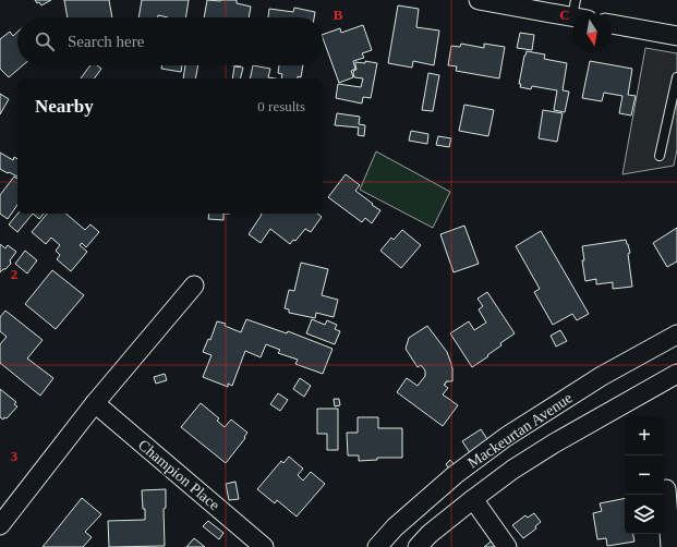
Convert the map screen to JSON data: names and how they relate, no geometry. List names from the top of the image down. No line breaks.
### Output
{"streets":{"street":["Mackeurtan Avenue","Champion Place"]},"north":"bottom","page":{"search":"Search here","heading":["Nearby","0 results"],"map_buttons":["+","−"]},"grid":{"columns":["B","C"],"rows":["2","3"]}}
